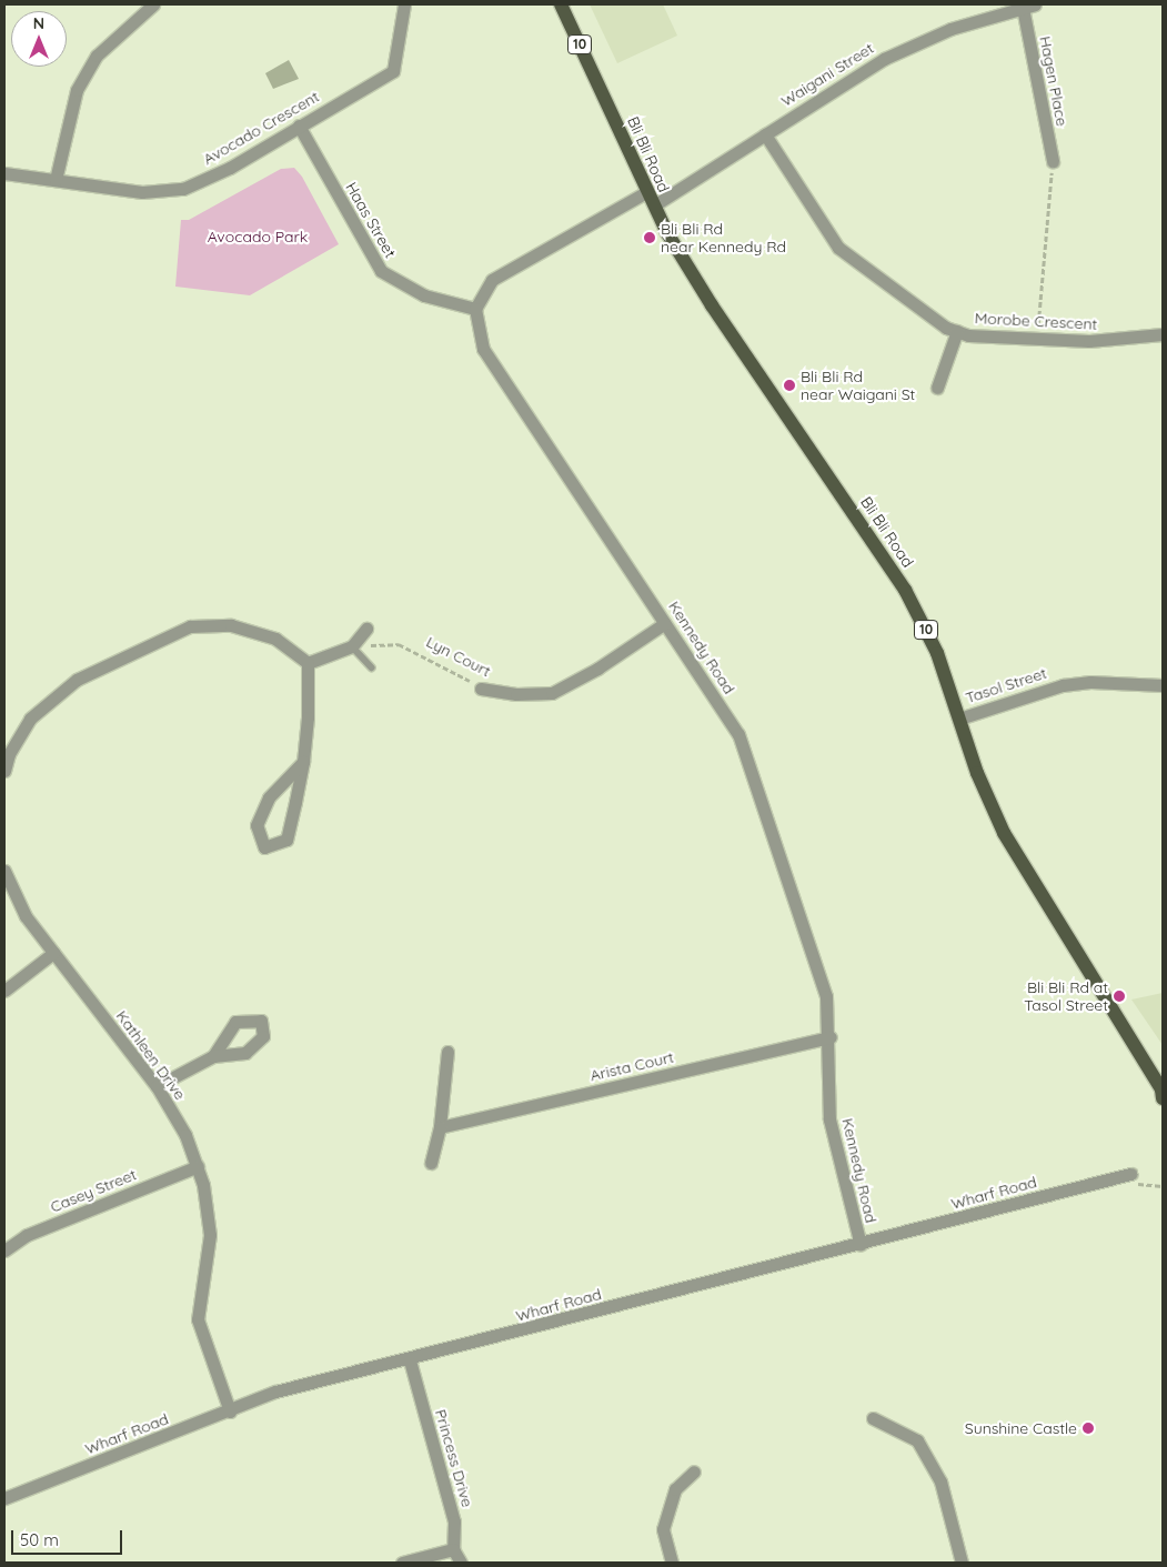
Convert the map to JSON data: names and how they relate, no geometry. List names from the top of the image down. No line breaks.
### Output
{"streets":{"main road":["10","Bli Bli Road"],"street":["Waigani Street","Hagen Place","Avocado Crescent","Haas Street","Morobe Crescent","Kennedy Road","Lyn Court","Tasol Street","Kathleen Drive","Arista Court","Casey Street","Wharf Road","Princess Drive"]},"crossings":[["Waigani Street","Hagen Place"],["Waigani Street","Bli Bli Road"],["Waigani Street","Morobe Crescent"],["Avocado Crescent","Haas Street"],["Bli Bli Road","Tasol Street"],["Haas Street","Kennedy Road"],["Kennedy Road","Lyn Court"],["Kennedy Road","Arista Court"],["Kennedy Road","Wharf Road"],["Kathleen Drive","Casey Street"],["Kathleen Drive","Wharf Road"],["Wharf Road","Princess Drive"]],"parks":["Avocado Park"],"places":["Bli Bli Rd near Kennedy Rd","Bli Bli Rd near Waigani St","Bli Bli Rd at Tasol Street","Sunshine Castle"],"scale_bar":"50 m","north":"top"}
